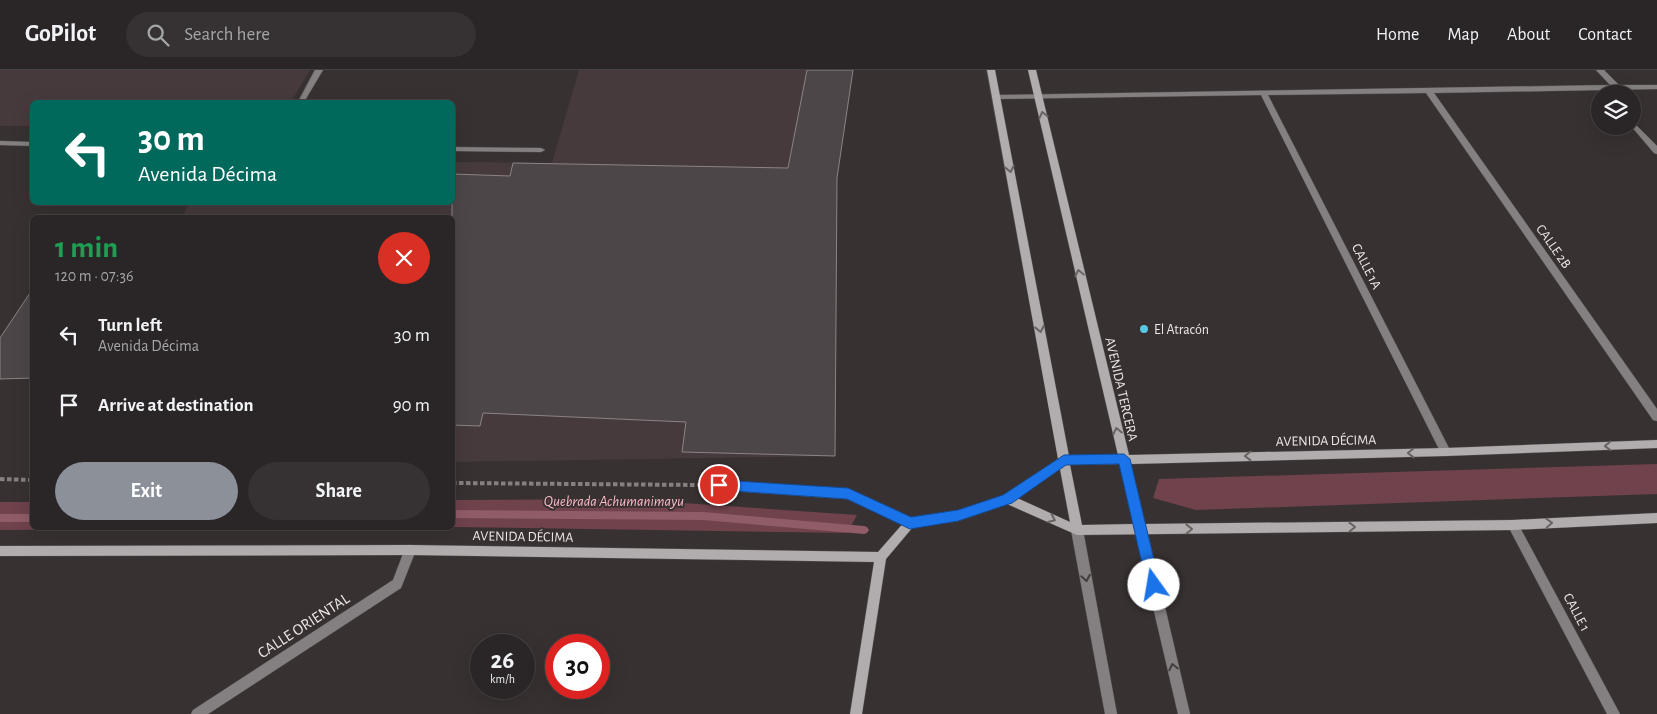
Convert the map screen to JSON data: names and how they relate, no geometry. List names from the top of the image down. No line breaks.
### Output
{"streets":{"main road":["AVENIDA TERCERA","AVENIDA DÉCIMA"],"street":["CALLE 2B","CALLE 1A","CALLE 1","CALLE ORIENTAL"]},"crossings":[["CALLE 1A","AVENIDA DÉCIMA"],["AVENIDA TERCERA","AVENIDA DÉCIMA"],["AVENIDA DÉCIMA","CALLE ORIENTAL"]],"water":["Quebrada Achumanimayu"],"places":["El Atracón"],"page":{"header":"GoPilot","search":"Search here","nav":["Home","Map","About","Contact"],"turn":["30 m","Avenida Décima"],"heading":["1 min","120 m · 07:36"],"list":[{"name":"Turn left","note":"Avenida Décima","value":"30 m"},{"name":"Arrive at destination","value":"90 m"}],"buttons":["Exit","Share"],"speed":"26 km/h","limit":"30"}}
